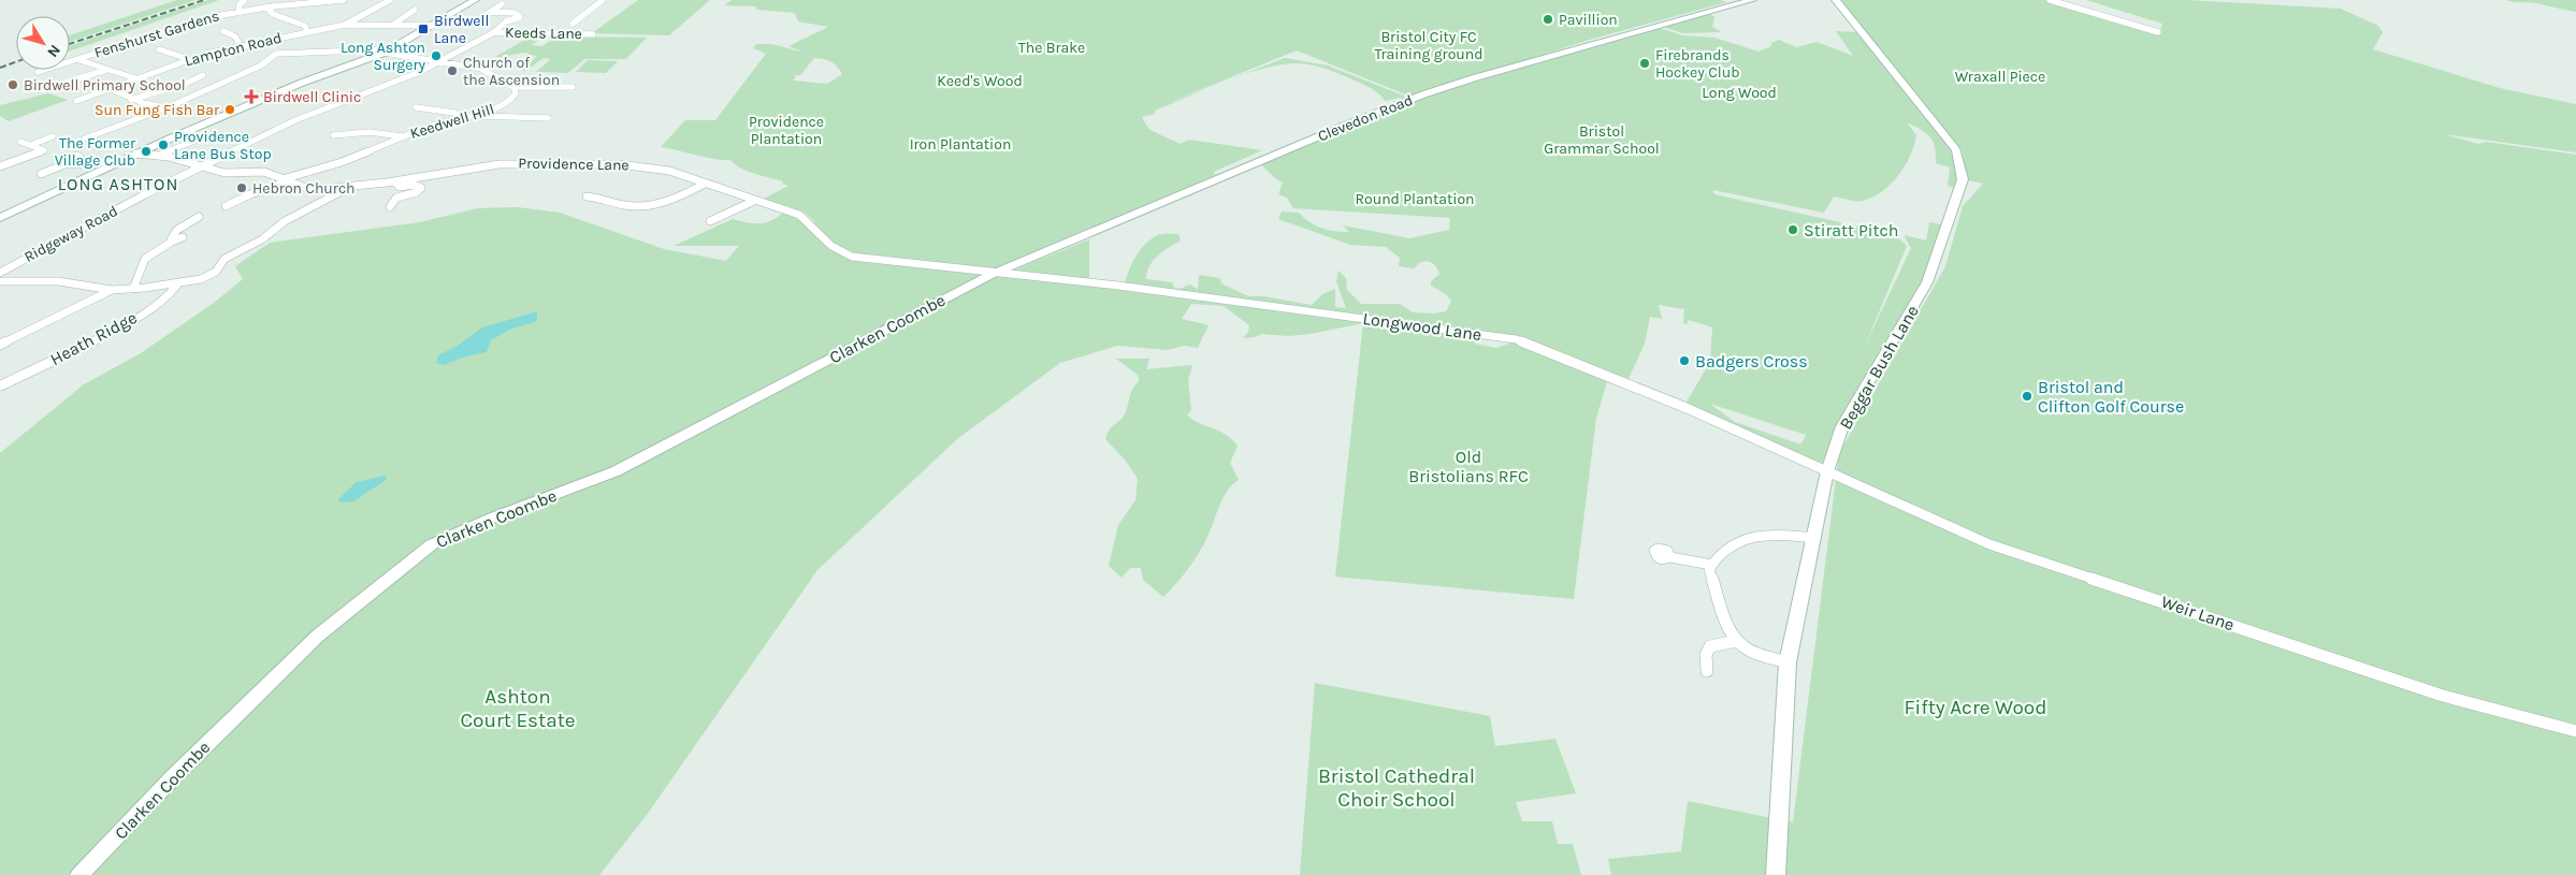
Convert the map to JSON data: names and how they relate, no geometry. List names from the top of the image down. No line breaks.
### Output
{"streets":{"main road":["Clevedon Road","Clarken Coombe","Beggar Bush Lane"],"street":["Keeds Lane","Fenshurst Gardens","Lampton Road","Keedwell Hill","Providence Lane","Ridgeway Road","Longwood Lane","Heath Ridge","Weir Lane"]},"crossings":[["Clevedon Road","Providence Lane"],["Clevedon Road","Longwood Lane"],["Clevedon Road","Clarken Coombe"],["Keedwell Hill","Providence Lane"],["Providence Lane","Ridgeway Road"],["Providence Lane","Longwood Lane"],["Providence Lane","Clarken Coombe"],["Longwood Lane","Clarken Coombe"],["Longwood Lane","Beggar Bush Lane"],["Longwood Lane","Weir Lane"],["Beggar Bush Lane","Weir Lane"]],"districts":["LONG ASHTON"],"parks":["Bristol City FC Training ground","The Brake","Wraxall Piece","Keed's Wood","Long Wood","Providence Plantation","Bristol Grammar School","Iron Plantation","Round Plantation","Old Bristolians RFC","Ashton Court Estate","Fifty Acre Wood","Bristol Cathedral Choir School"],"places":{"other":["Pavillion","Long Ashton Surgery","Firebrands Hockey Club","Church of the Ascension","Birdwell Primary School","Sun Fung Fish Bar","Providence Lane Bus Stop","The Former Village Club","Hebron Church","Stiratt Pitch","Badgers Cross","Bristol and Clifton Golf Course"],"transit":["Birdwell Lane"],"health":["Birdwell Clinic"]},"north":"bottom right"}
